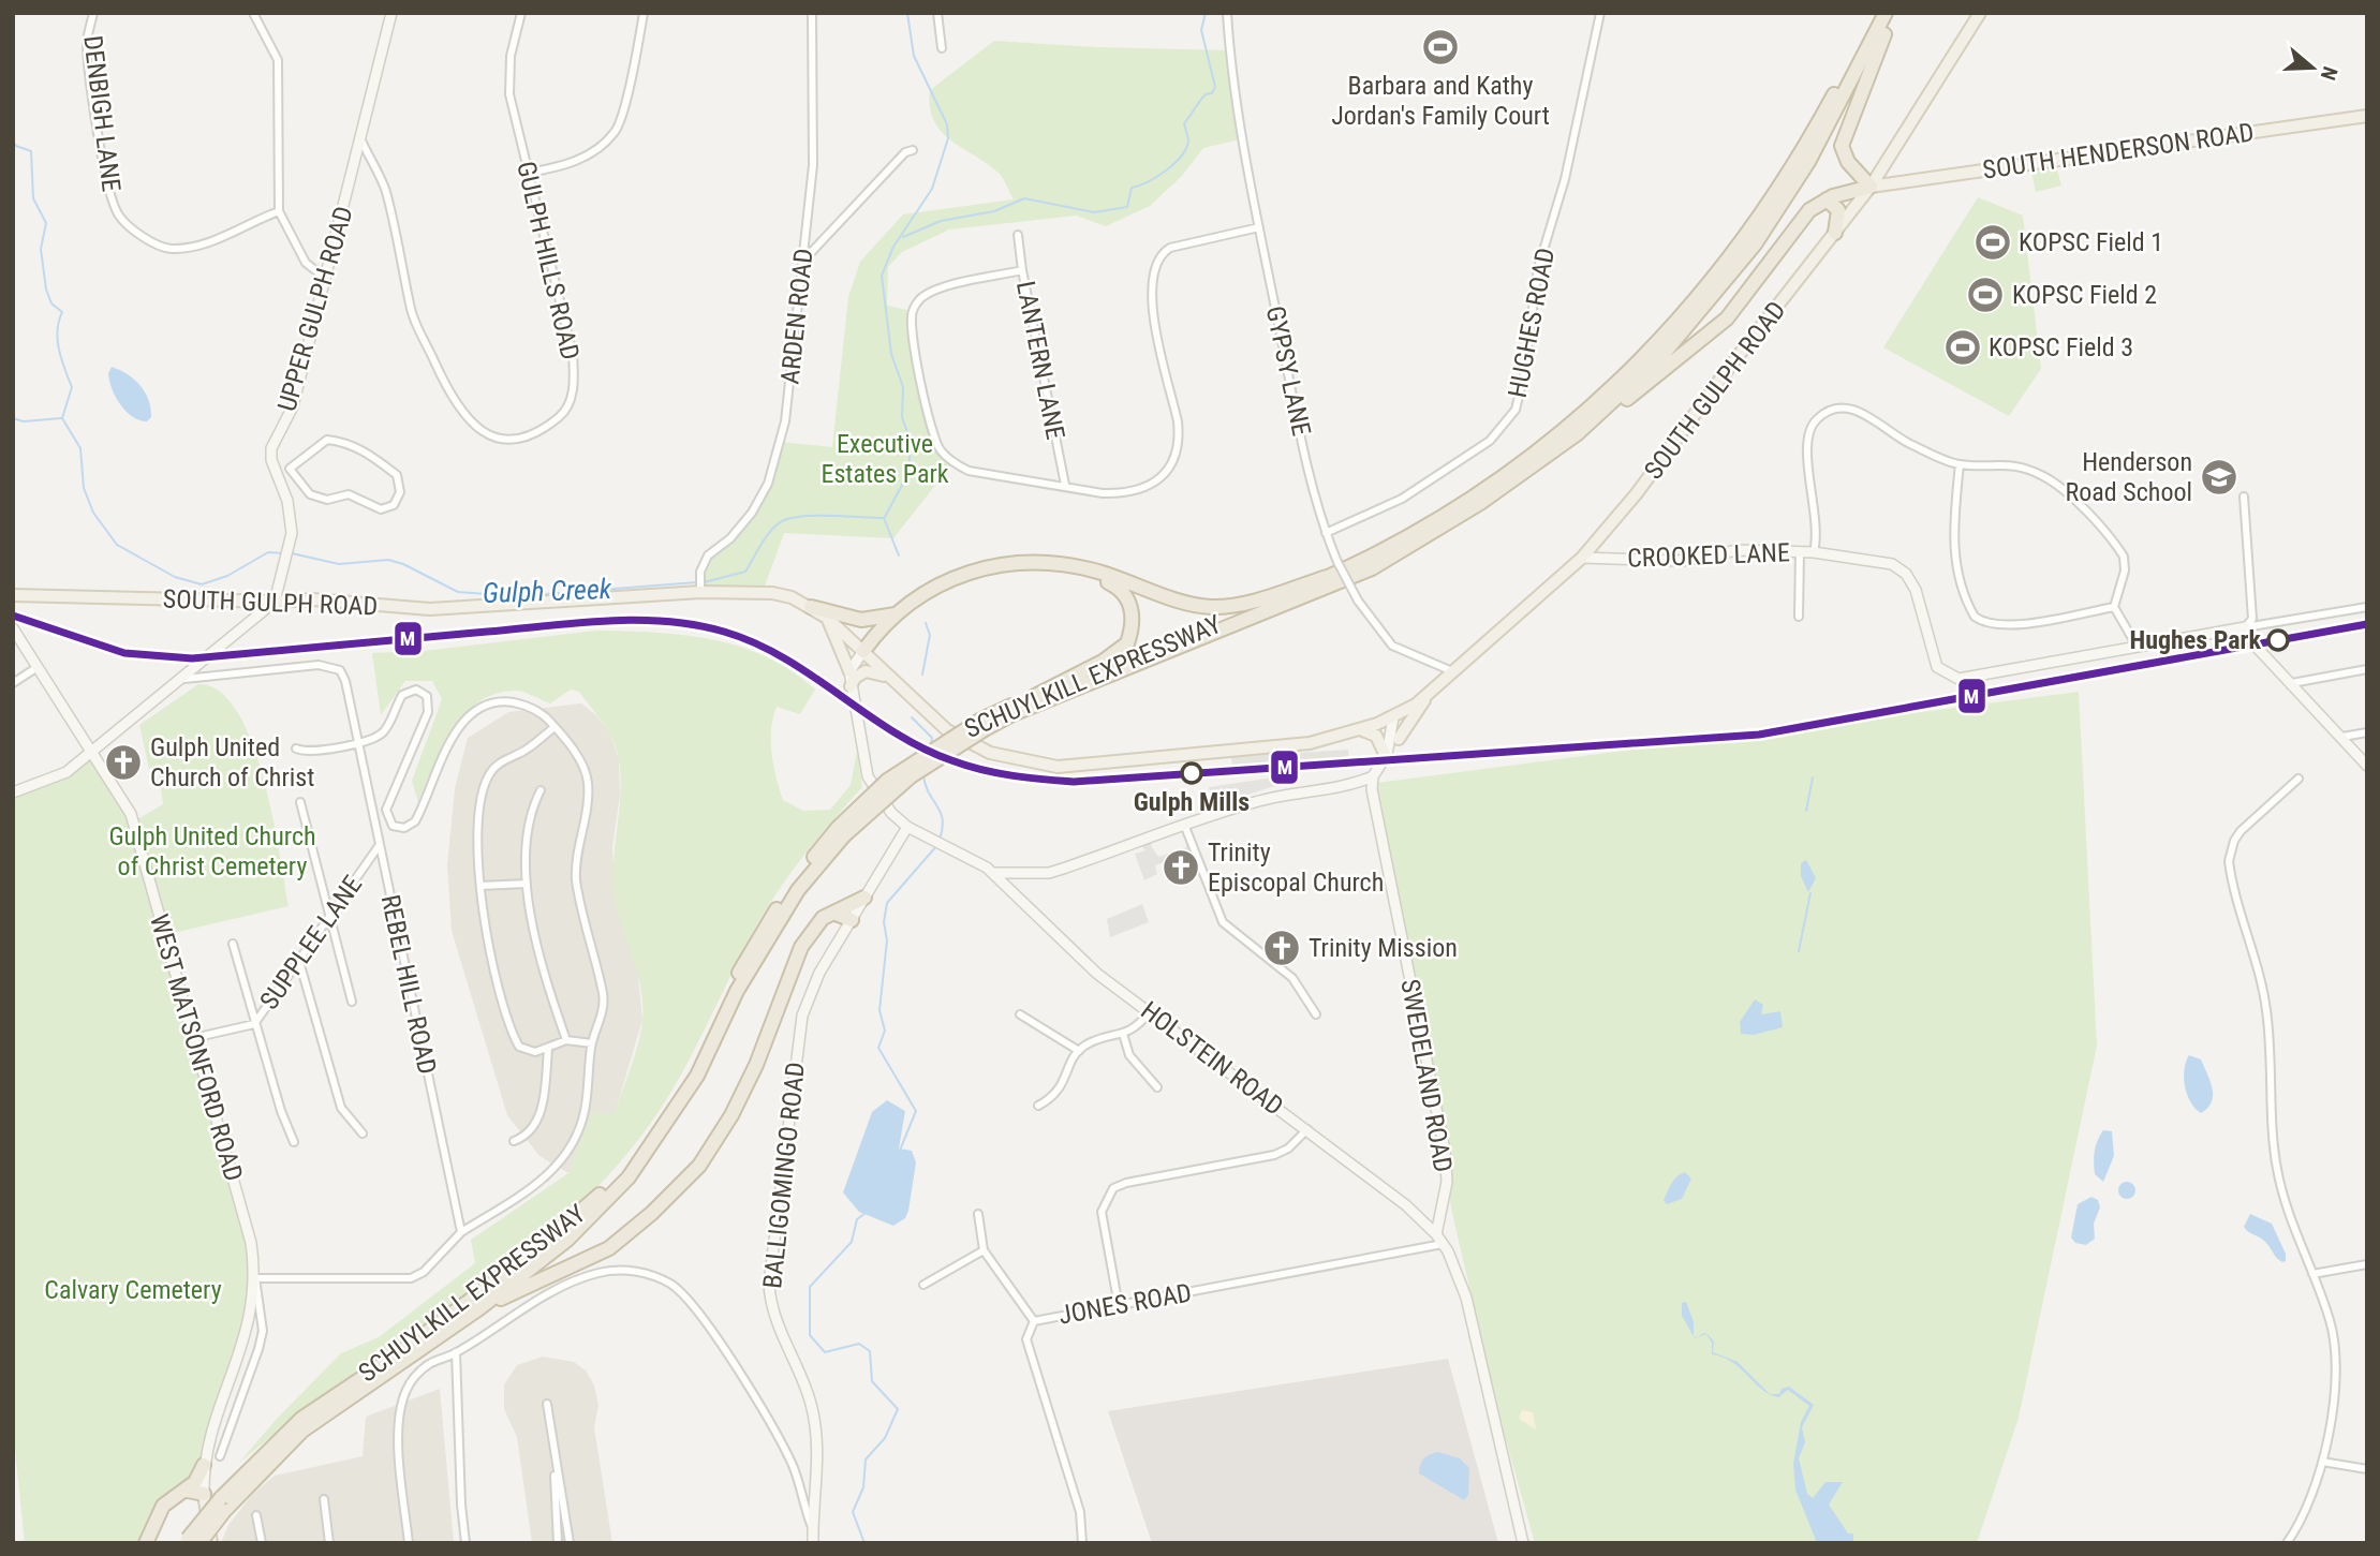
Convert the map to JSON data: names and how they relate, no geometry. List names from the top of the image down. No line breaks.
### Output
{"streets":{"highway":["SCHUYLKILL EXPRESSWAY"],"main road":["SOUTH HENDERSON ROAD","SOUTH GULPH ROAD"],"street":["DENBIGH LANE","GULPH HILLS ROAD","UPPER GULPH ROAD","ARDEN ROAD","HUGHES ROAD","LANTERN LANE","GYPSY LANE","CROOKED LANE","SUPPLEE LANE","REBEL HILL ROAD","WEST MATSONFORD ROAD","HOLSTEIN ROAD","SWEDELAND ROAD","BALLIGOMINGO ROAD","JONES ROAD"]},"crossings":[["SOUTH HENDERSON ROAD","SOUTH GULPH ROAD"],["GULPH HILLS ROAD","UPPER GULPH ROAD"],["UPPER GULPH ROAD","SOUTH GULPH ROAD"],["ARDEN ROAD","SOUTH GULPH ROAD"],["HUGHES ROAD","GYPSY LANE"],["GYPSY LANE","SOUTH GULPH ROAD"],["SOUTH GULPH ROAD","CROOKED LANE"],["SUPPLEE LANE","REBEL HILL ROAD"],["SUPPLEE LANE","WEST MATSONFORD ROAD"],["HOLSTEIN ROAD","SWEDELAND ROAD"],["HOLSTEIN ROAD","JONES ROAD"],["SWEDELAND ROAD","JONES ROAD"]],"water":["Gulph Creek"],"parks":["Executive Estates Park","Gulph United Church of Christ Cemetery","Calvary Cemetery"],"places":{"sports":["Barbara and Kathy Jordan's Family Court","KOPSC Field 1","KOPSC Field 2","KOPSC Field 3"],"school or university":["Henderson Road School"],"other":["Hughes Park","Gulph Mills"],"church":["Gulph United Church of Christ","Trinity Episcopal Church","Trinity Mission"]},"lines":["transit line M"],"north":"right"}
